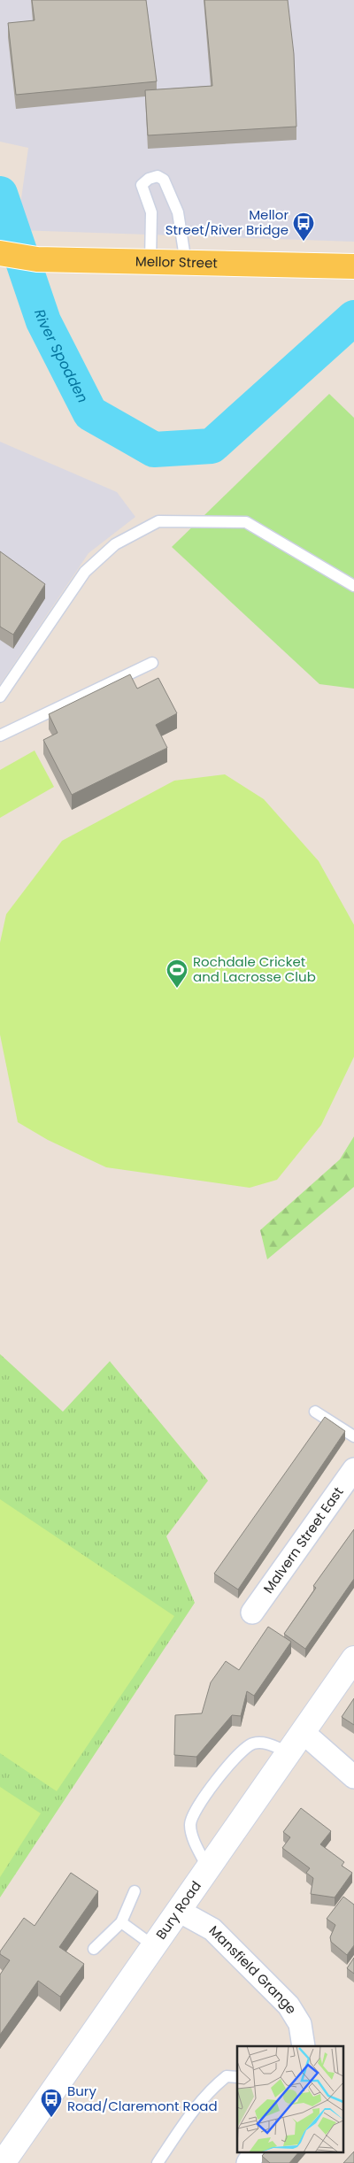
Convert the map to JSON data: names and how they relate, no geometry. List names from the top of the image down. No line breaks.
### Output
{"streets":{"main road":["Mellor Street","Bury Road"],"street":["Malvern Street East","Mansfield Grange"]},"crossings":[["Bury Road","Mansfield Grange"]],"water":["River Spodden"],"places":{"bus stop":["Mellor Street/River Bridge","Bury Road/Claremont Road"],"sports":["Rochdale Cricket and Lacrosse Club"]}}
